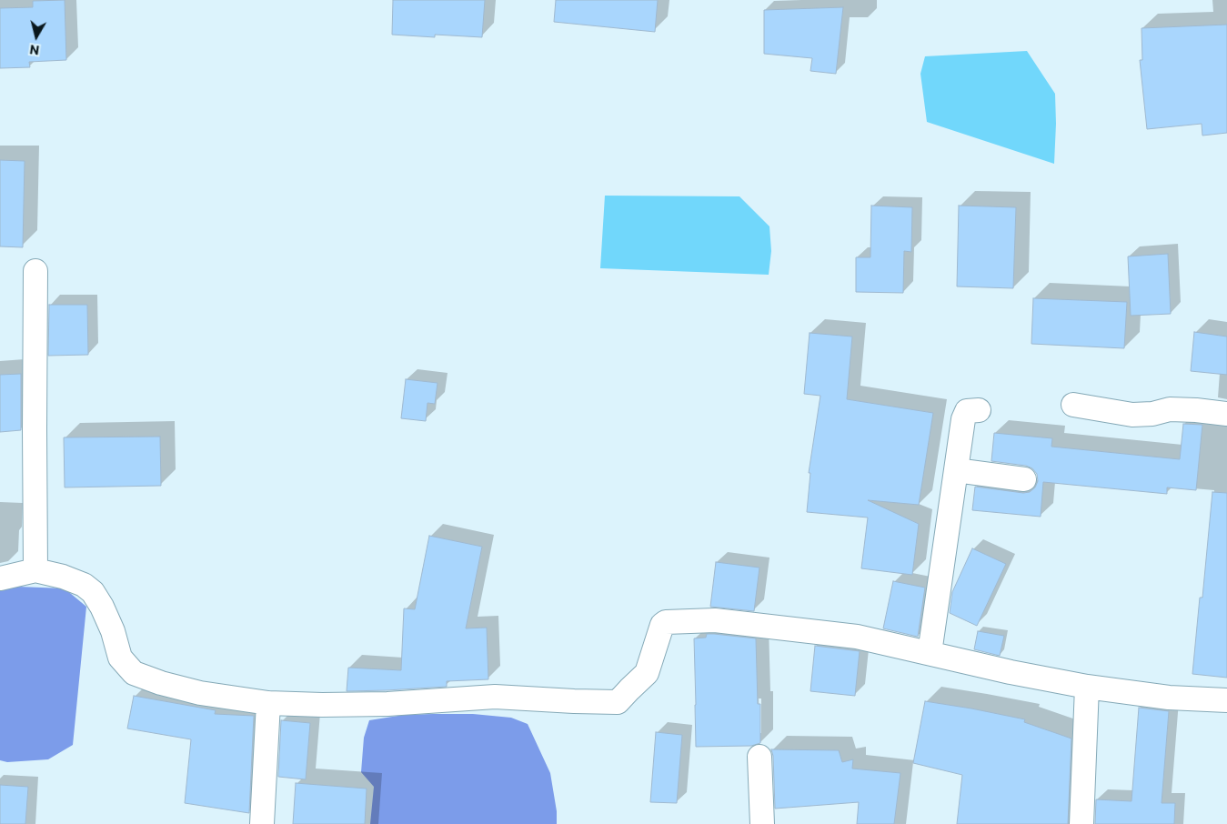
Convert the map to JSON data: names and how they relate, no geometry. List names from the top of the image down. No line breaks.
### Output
{"north":"bottom"}
